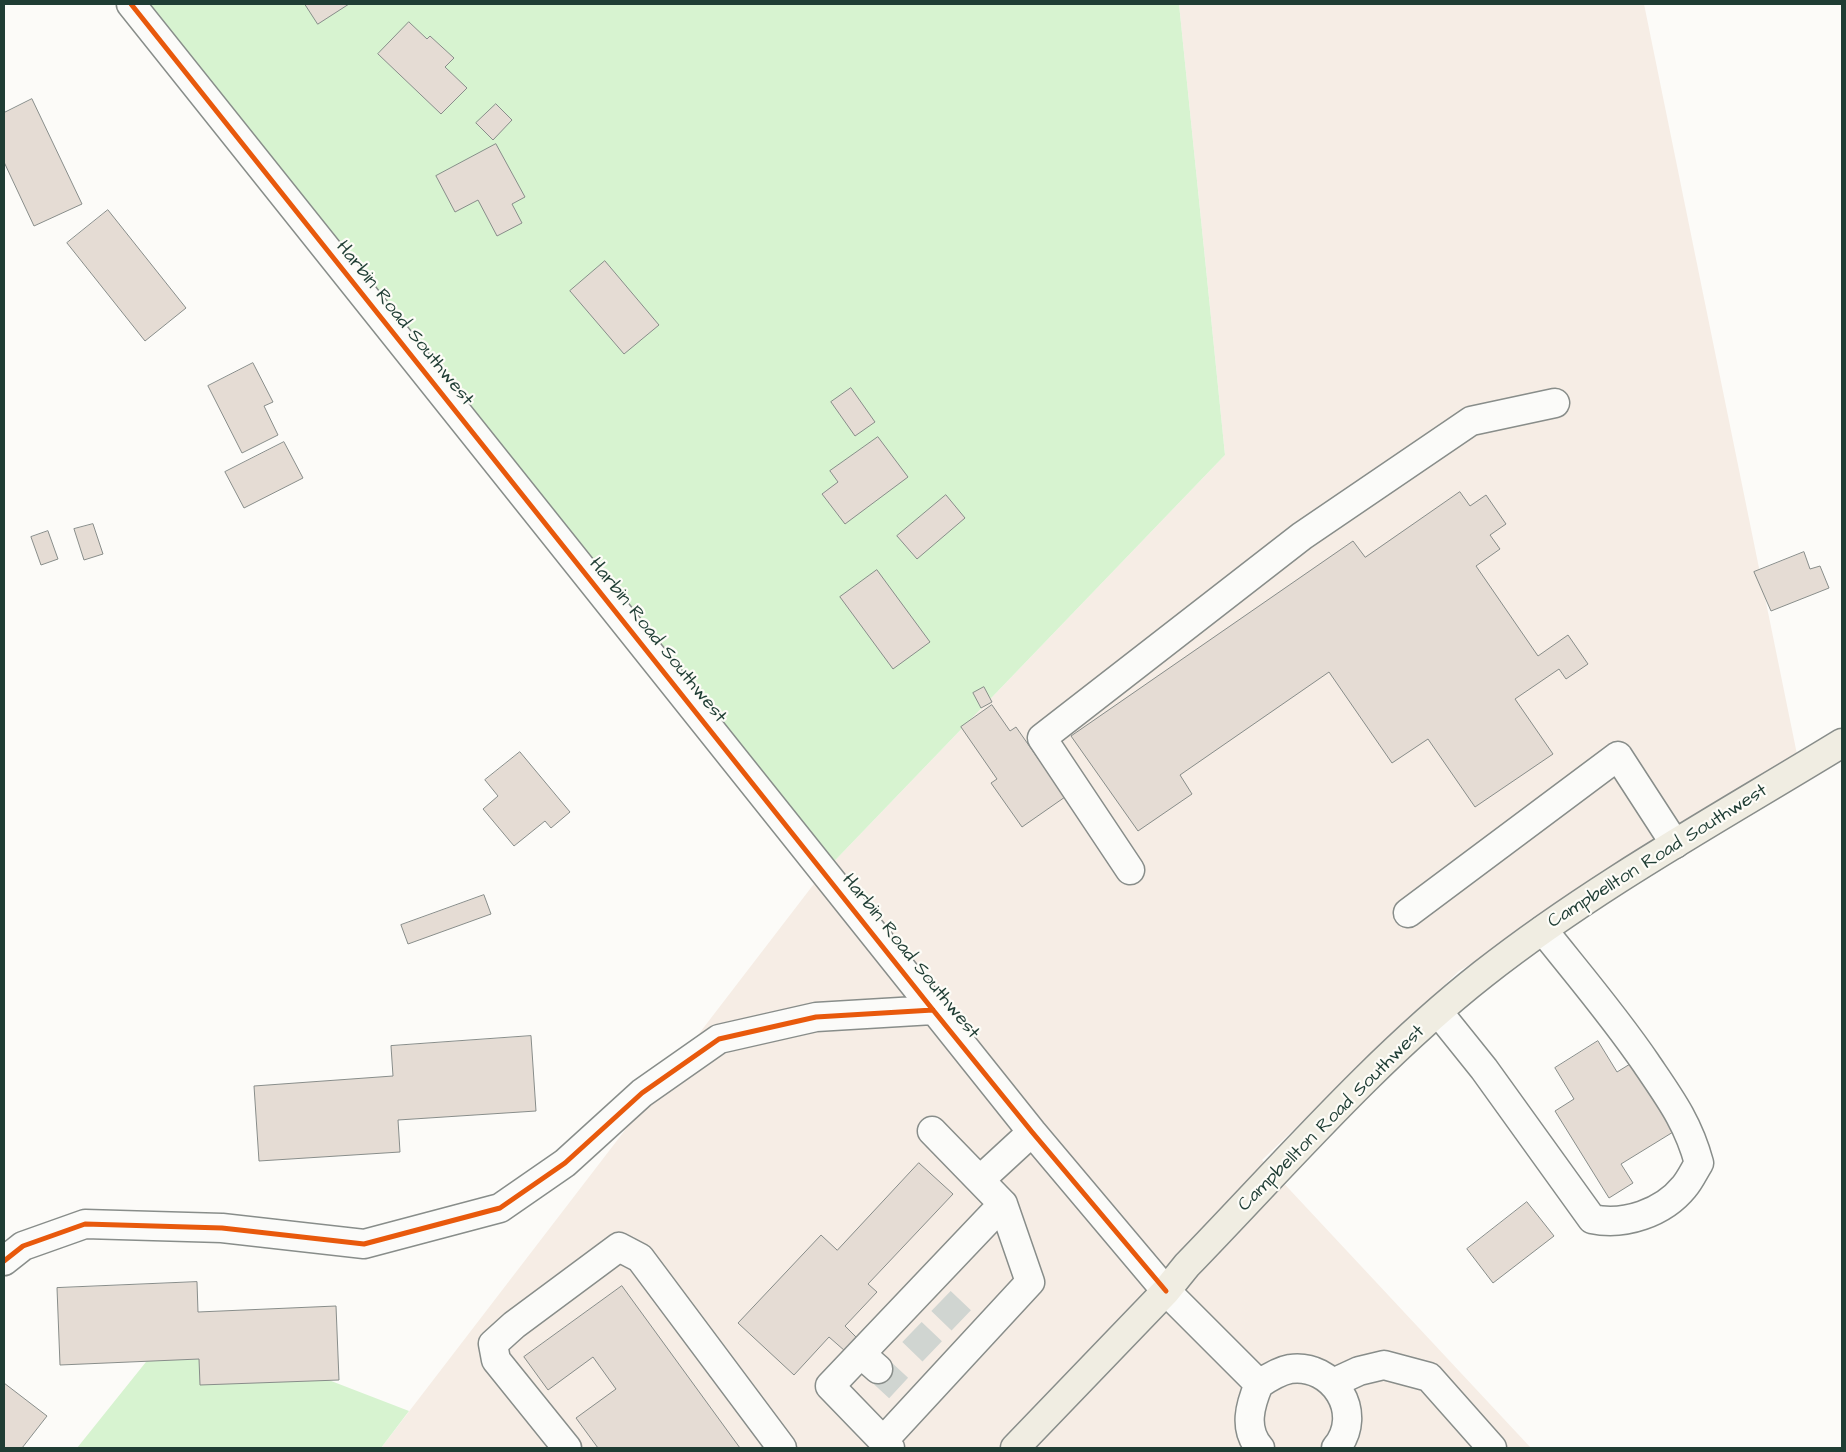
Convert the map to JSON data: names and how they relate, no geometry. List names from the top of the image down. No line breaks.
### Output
{"streets":{"main road":["Campbellton Road Southwest"],"street":["Harbin Road Southwest"]},"crossings":[["Harbin Road Southwest","Campbellton Road Southwest"]]}
